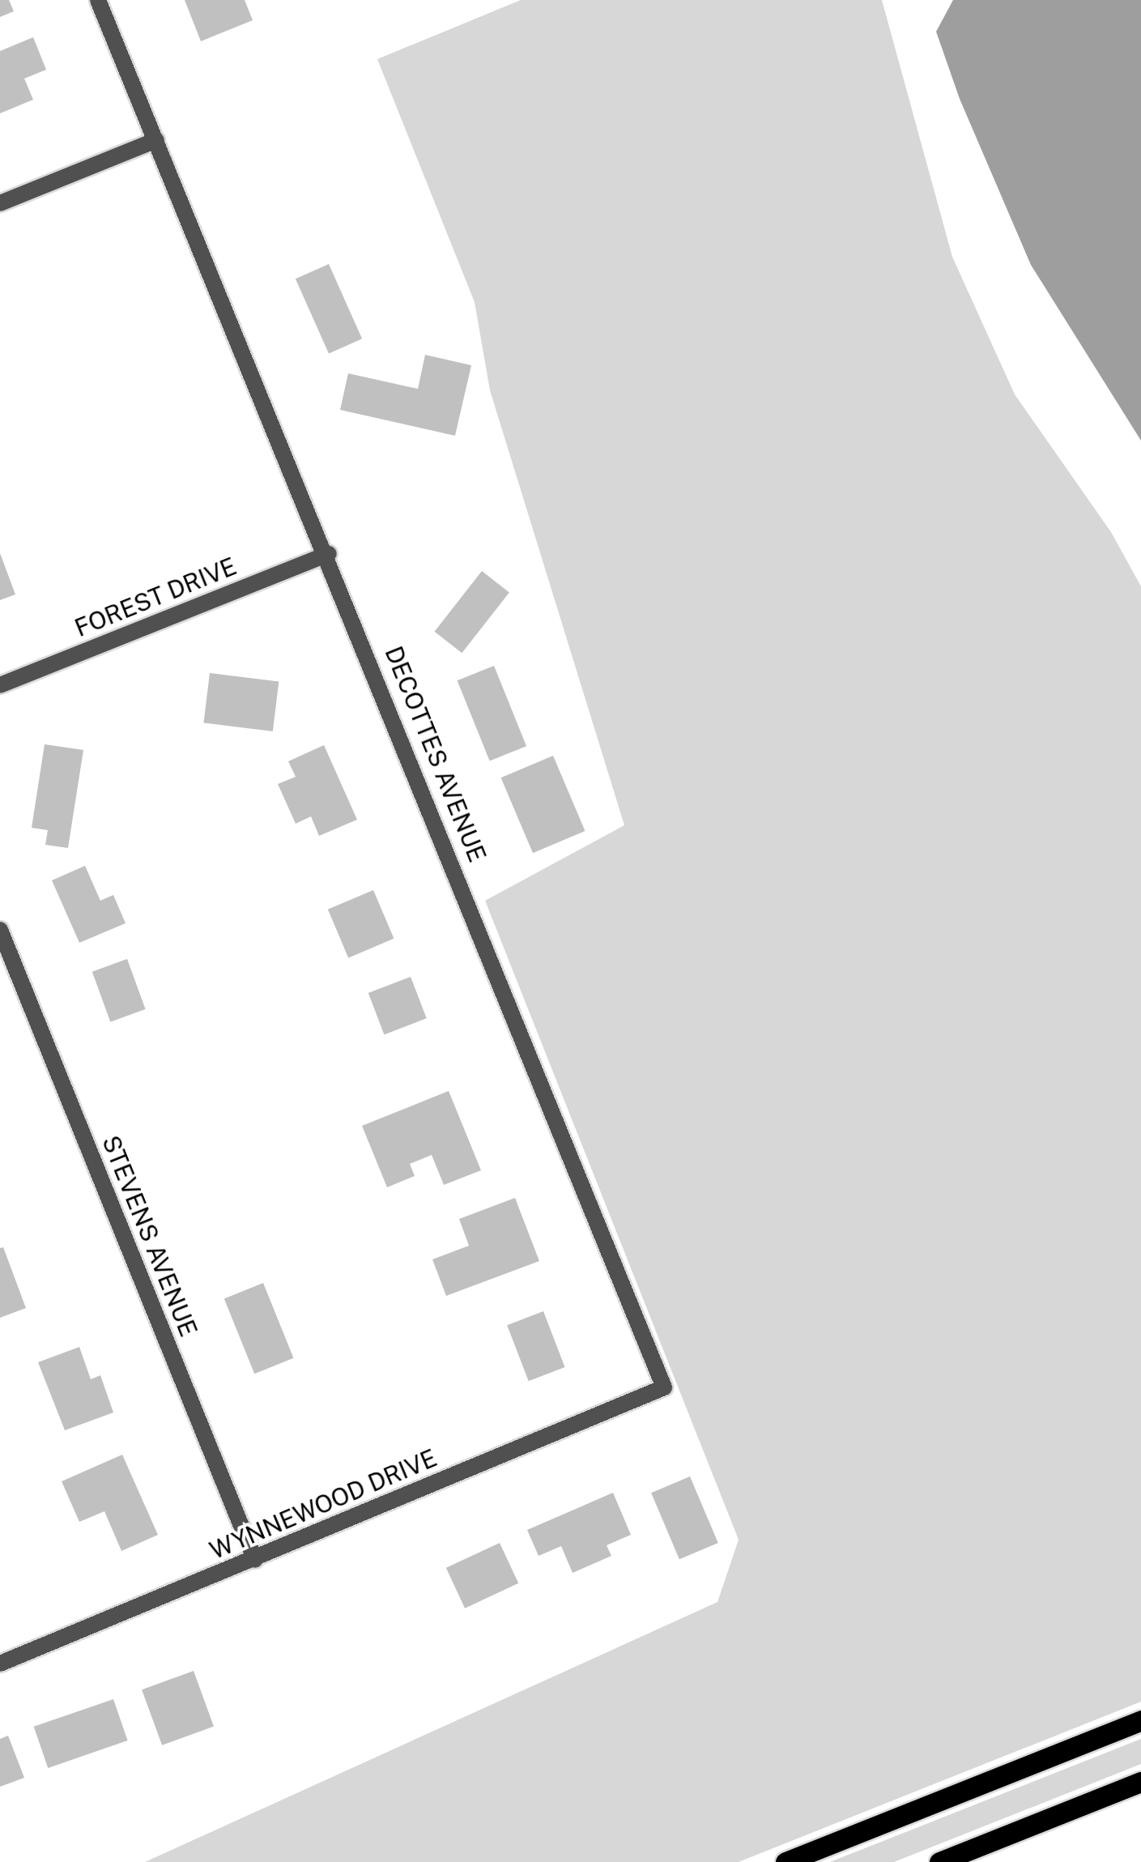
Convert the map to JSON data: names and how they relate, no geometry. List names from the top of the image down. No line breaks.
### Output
{"streets":{"street":["FOREST DRIVE","DECOTTES AVENUE","STEVENS AVENUE","WYNNEWOOD DRIVE"]},"crossings":[["FOREST DRIVE","DECOTTES AVENUE"],["DECOTTES AVENUE","WYNNEWOOD DRIVE"],["STEVENS AVENUE","WYNNEWOOD DRIVE"]]}
